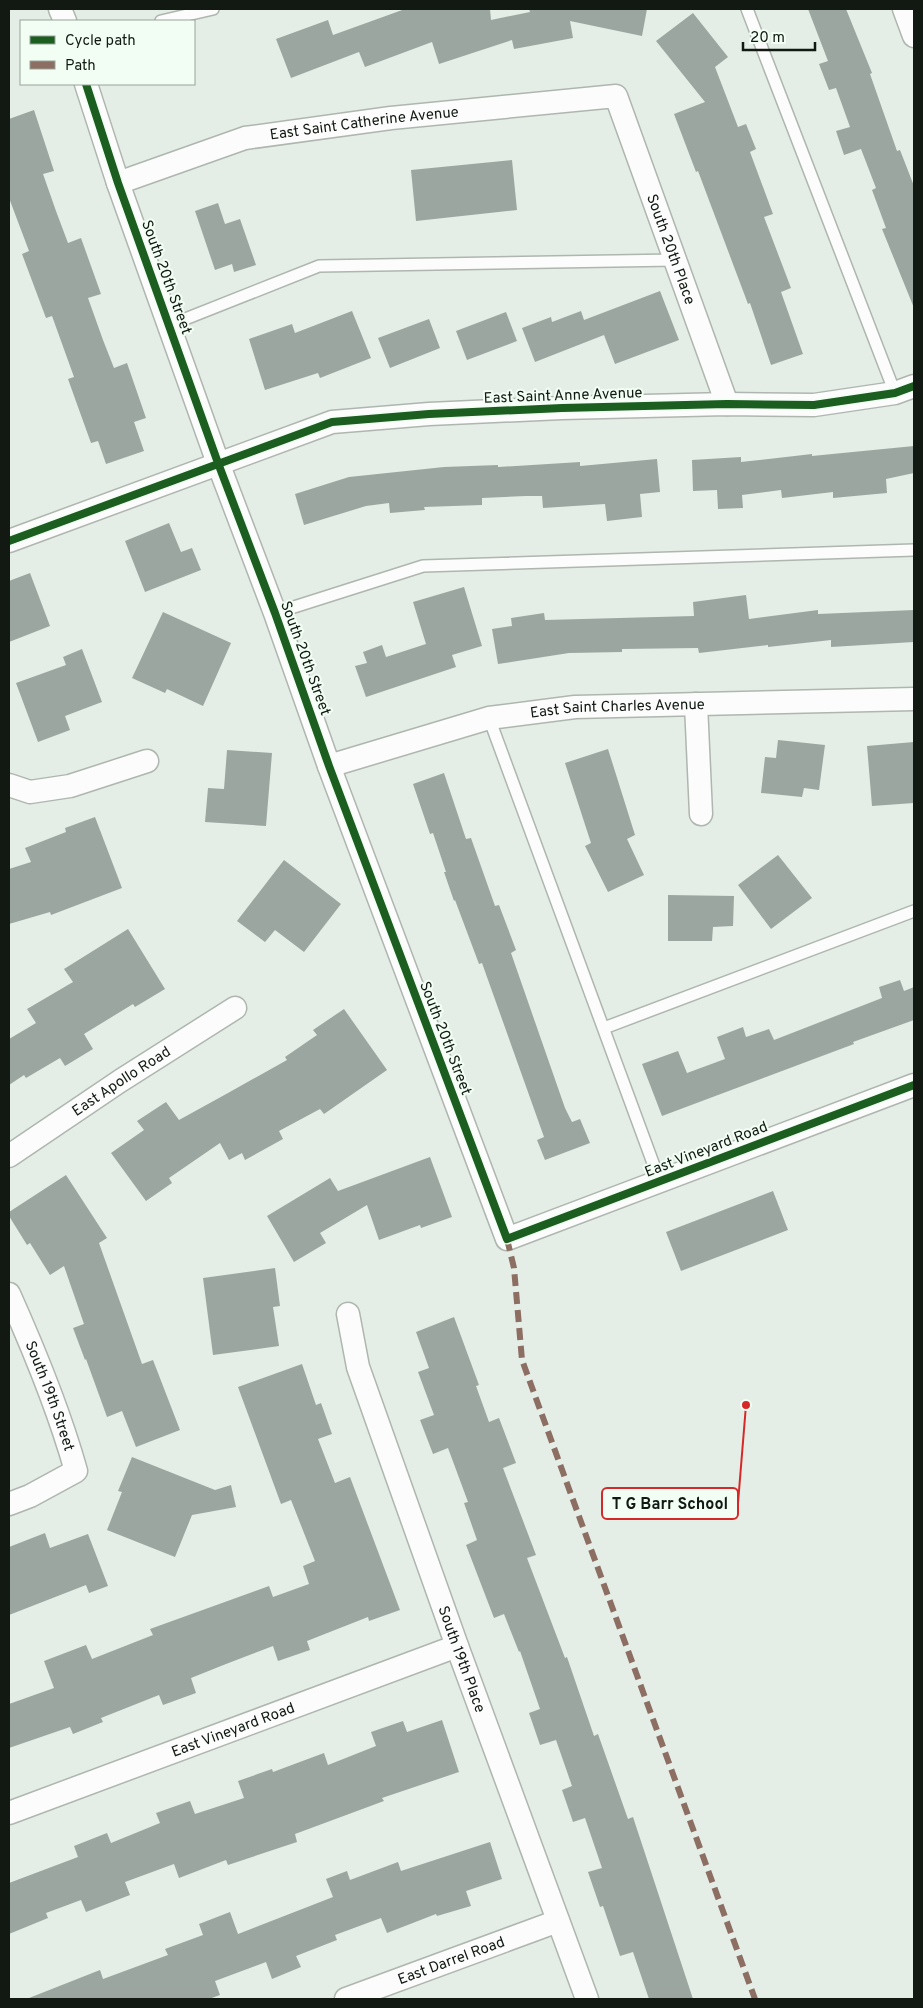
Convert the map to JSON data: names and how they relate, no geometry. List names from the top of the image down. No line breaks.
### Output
{"streets":{"street":["East Saint Catherine Avenue","South 20th Place","South 20th Street","East Saint Anne Avenue","East Saint Charles Avenue","East Apollo Road","East Vineyard Road","South 19th Street","South 19th Place","East Darrel Road"]},"crossings":[["East Saint Catherine Avenue","South 20th Place"],["East Saint Catherine Avenue","South 20th Street"],["South 20th Place","East Saint Anne Avenue"],["South 20th Street","East Saint Anne Avenue"],["South 20th Street","East Saint Charles Avenue"],["South 20th Street","East Vineyard Road"],["East Vineyard Road","South 19th Place"],["South 19th Place","East Darrel Road"]],"places":["T G Barr School"],"legend":["Cycle path","Path"],"scale_bar":"20 m"}
